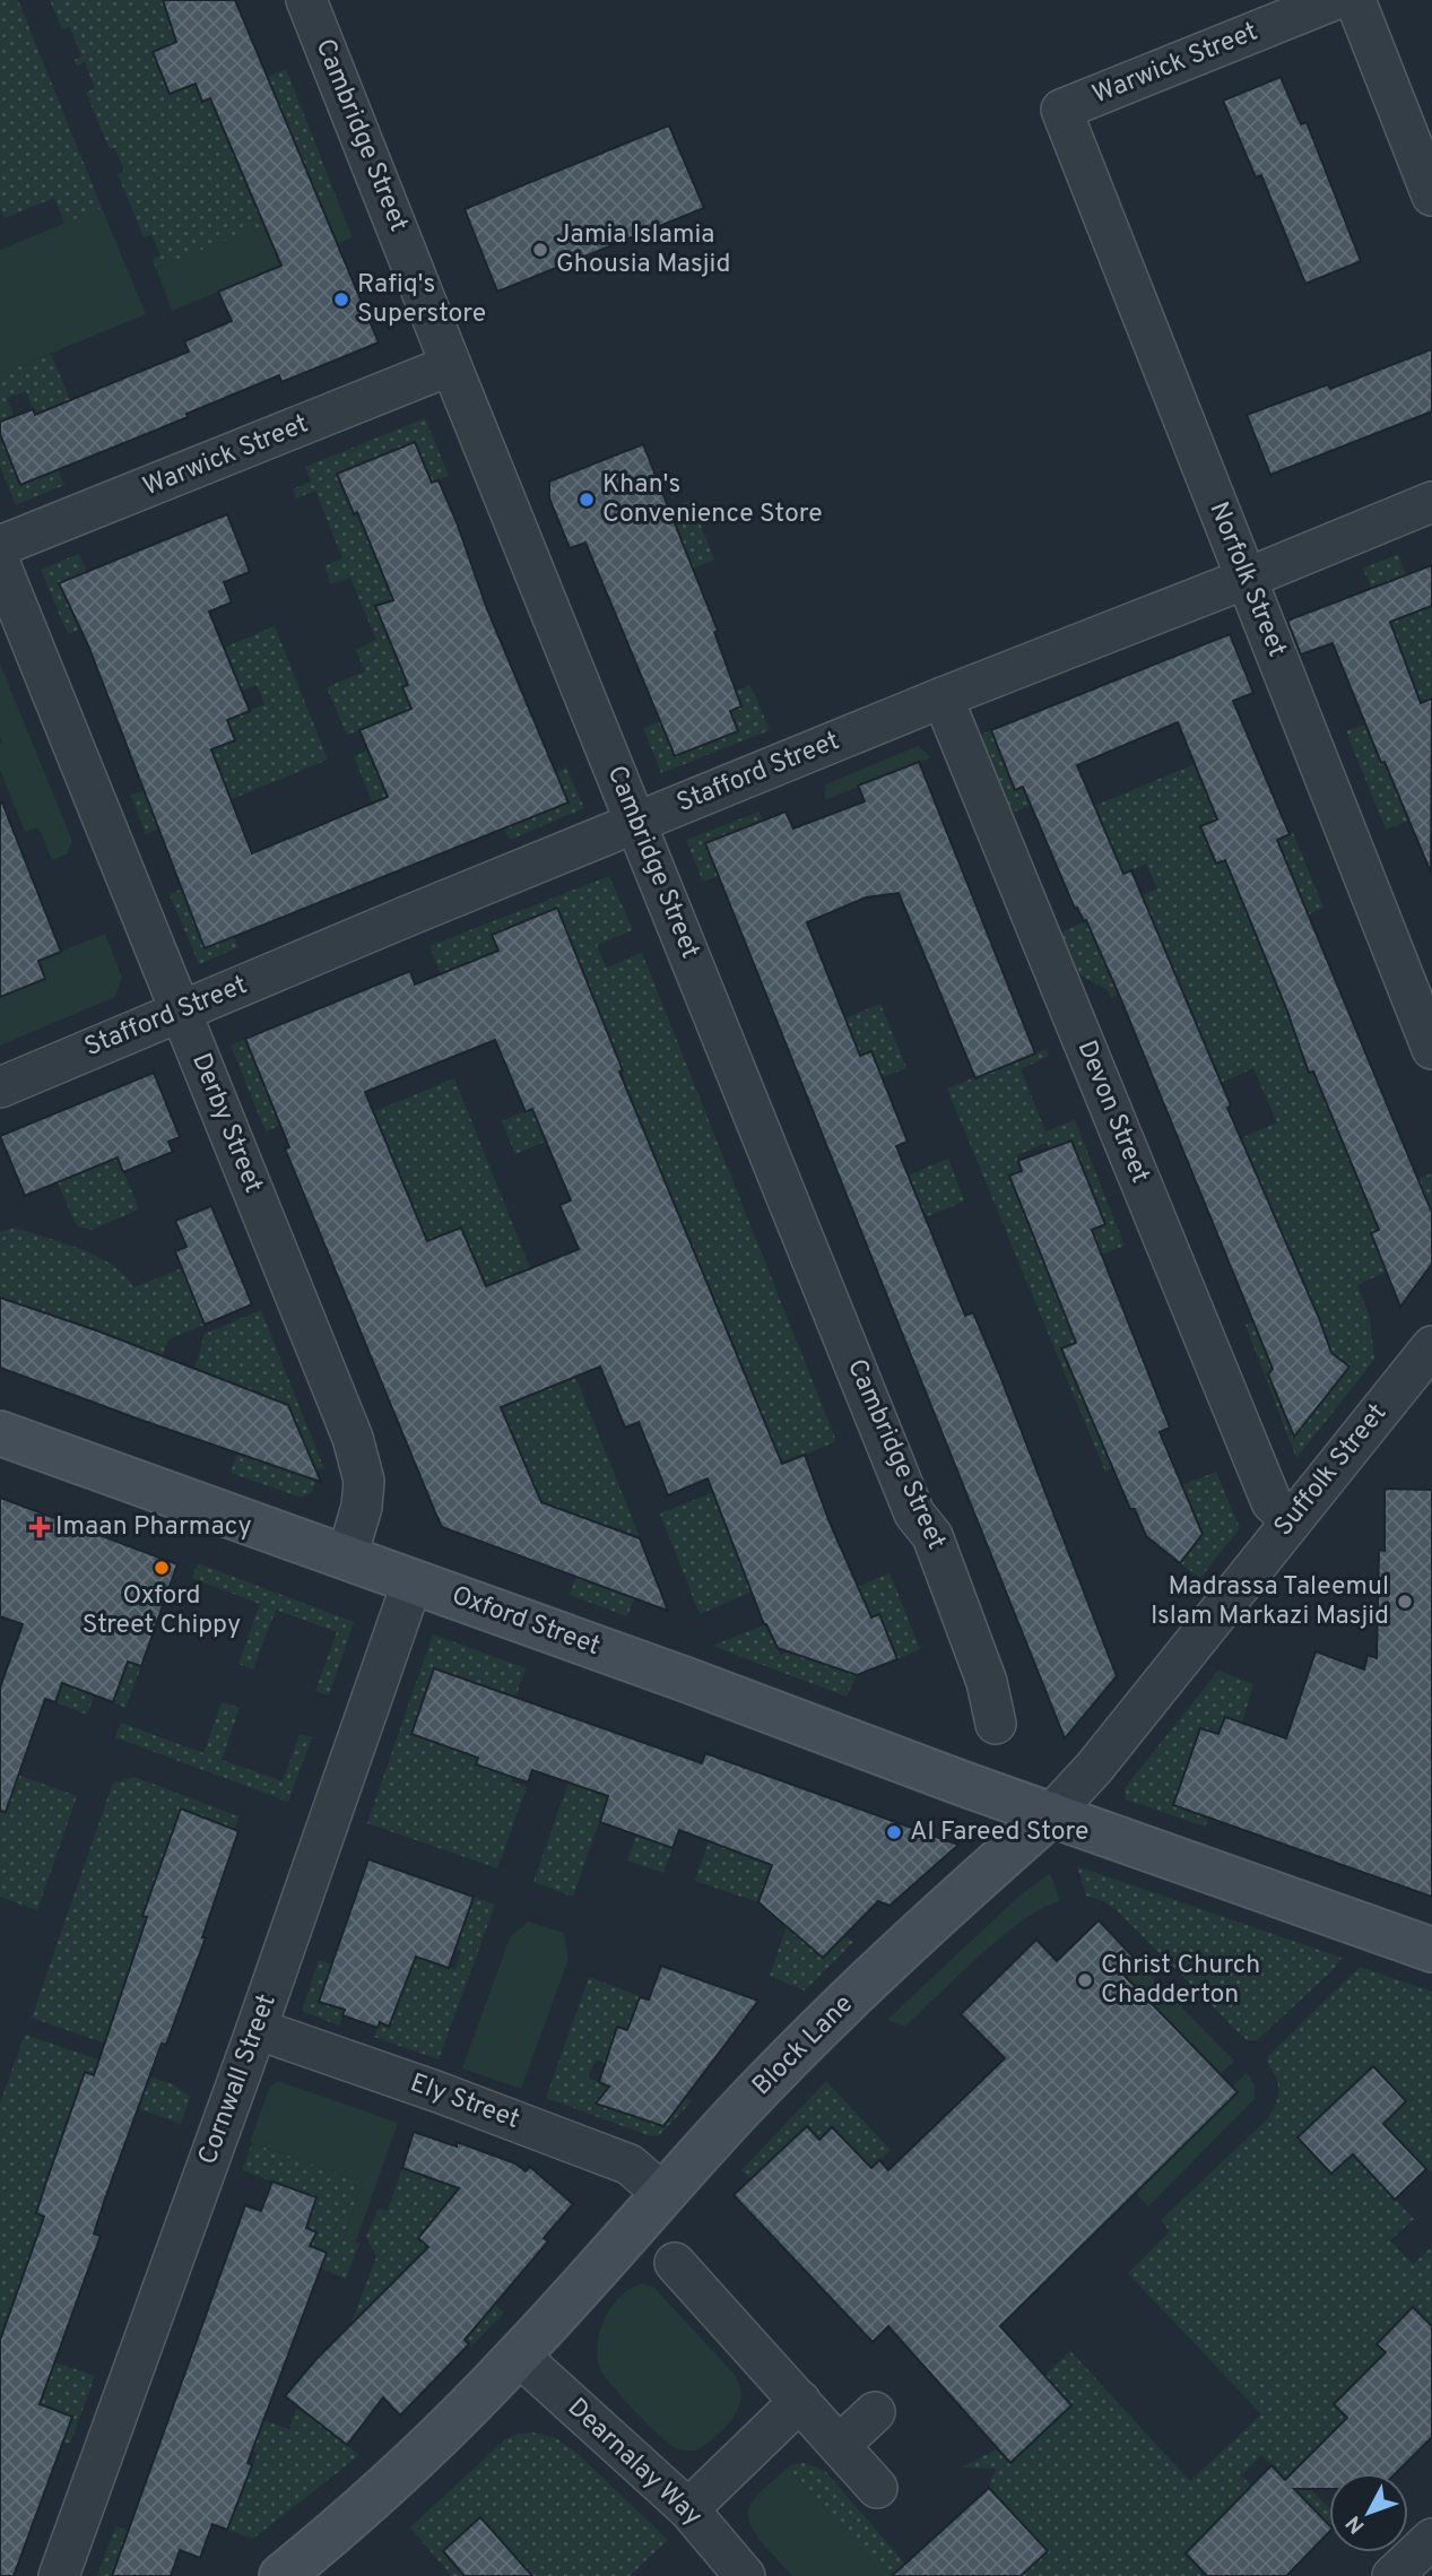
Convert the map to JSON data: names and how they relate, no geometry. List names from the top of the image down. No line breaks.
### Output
{"streets":{"main road":["Oxford Street","Block Lane"],"street":["Warwick Street","Cambridge Street","Norfolk Street","Stafford Street","Devon Street","Derby Street","Suffolk Street","Cornwall Street","Ely Street","Dearnalay Way"]},"crossings":[["Warwick Street","Cambridge Street"],["Warwick Street","Norfolk Street"],["Cambridge Street","Stafford Street"],["Norfolk Street","Stafford Street"],["Stafford Street","Devon Street"],["Stafford Street","Derby Street"],["Devon Street","Suffolk Street"],["Derby Street","Oxford Street"],["Suffolk Street","Oxford Street"],["Suffolk Street","Block Lane"],["Oxford Street","Block Lane"],["Oxford Street","Cornwall Street"],["Block Lane","Ely Street"],["Block Lane","Dearnalay Way"],["Cornwall Street","Ely Street"]],"places":{"other":["Jamia Islamia Ghousia Masjid","Rafiq's Superstore","Khan's Convenience Store","Oxford Street Chippy","Madrassa Taleemul Islam Markazi Masjid","Al Fareed Store","Christ Church Chadderton"],"health":["Imaan Pharmacy"]},"north":"bottom left"}
